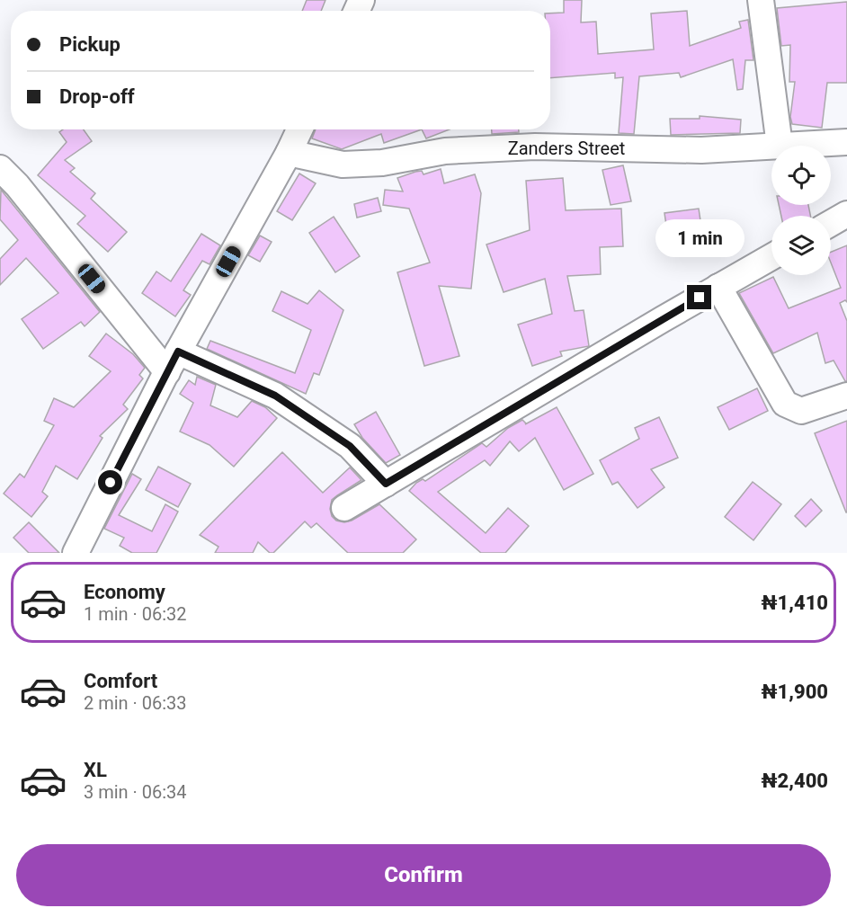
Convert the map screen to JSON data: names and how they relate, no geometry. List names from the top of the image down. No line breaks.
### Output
{"streets":{"street":["Zanders Street"]},"page":{"banner":["Pickup","Drop-off"],"bubble":"1 min","list":[{"name":"Economy","note":"1 min · 06:32","value":"₦1,410"},{"name":"Comfort","note":"2 min · 06:33","value":"₦1,900"},{"name":"XL","note":"3 min · 06:34","value":"₦2,400"}],"buttons":"Confirm"}}
